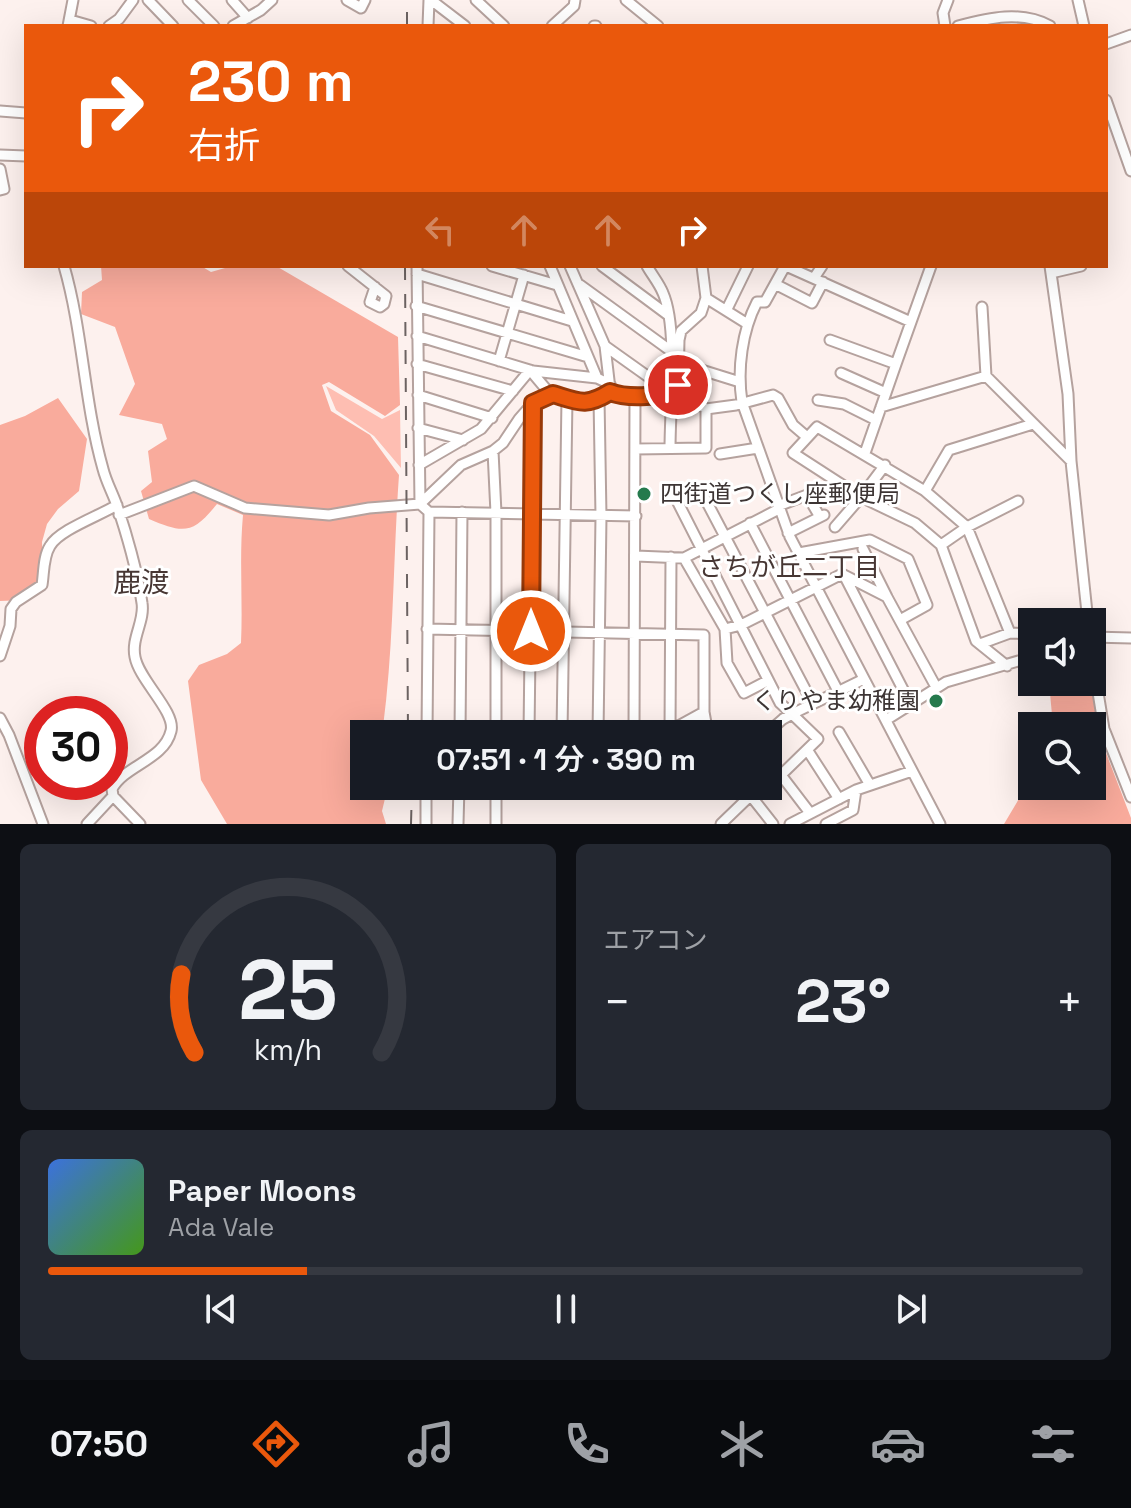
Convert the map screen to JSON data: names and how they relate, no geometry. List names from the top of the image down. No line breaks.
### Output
{"districts":["さちが丘二丁目","鹿渡"],"places":["四街道つくし座郵便局","くりやま幼稚園"],"page":{"turn":["230 m","右折"],"limit":"30","trip":"07:51 · 1 分 · 390 m","tile":"エアコン","heat":["−","23°","+"],"song":["Paper Moons","Ada Vale"],"tabs":"07:50","gauge":["25","km/h"]}}
